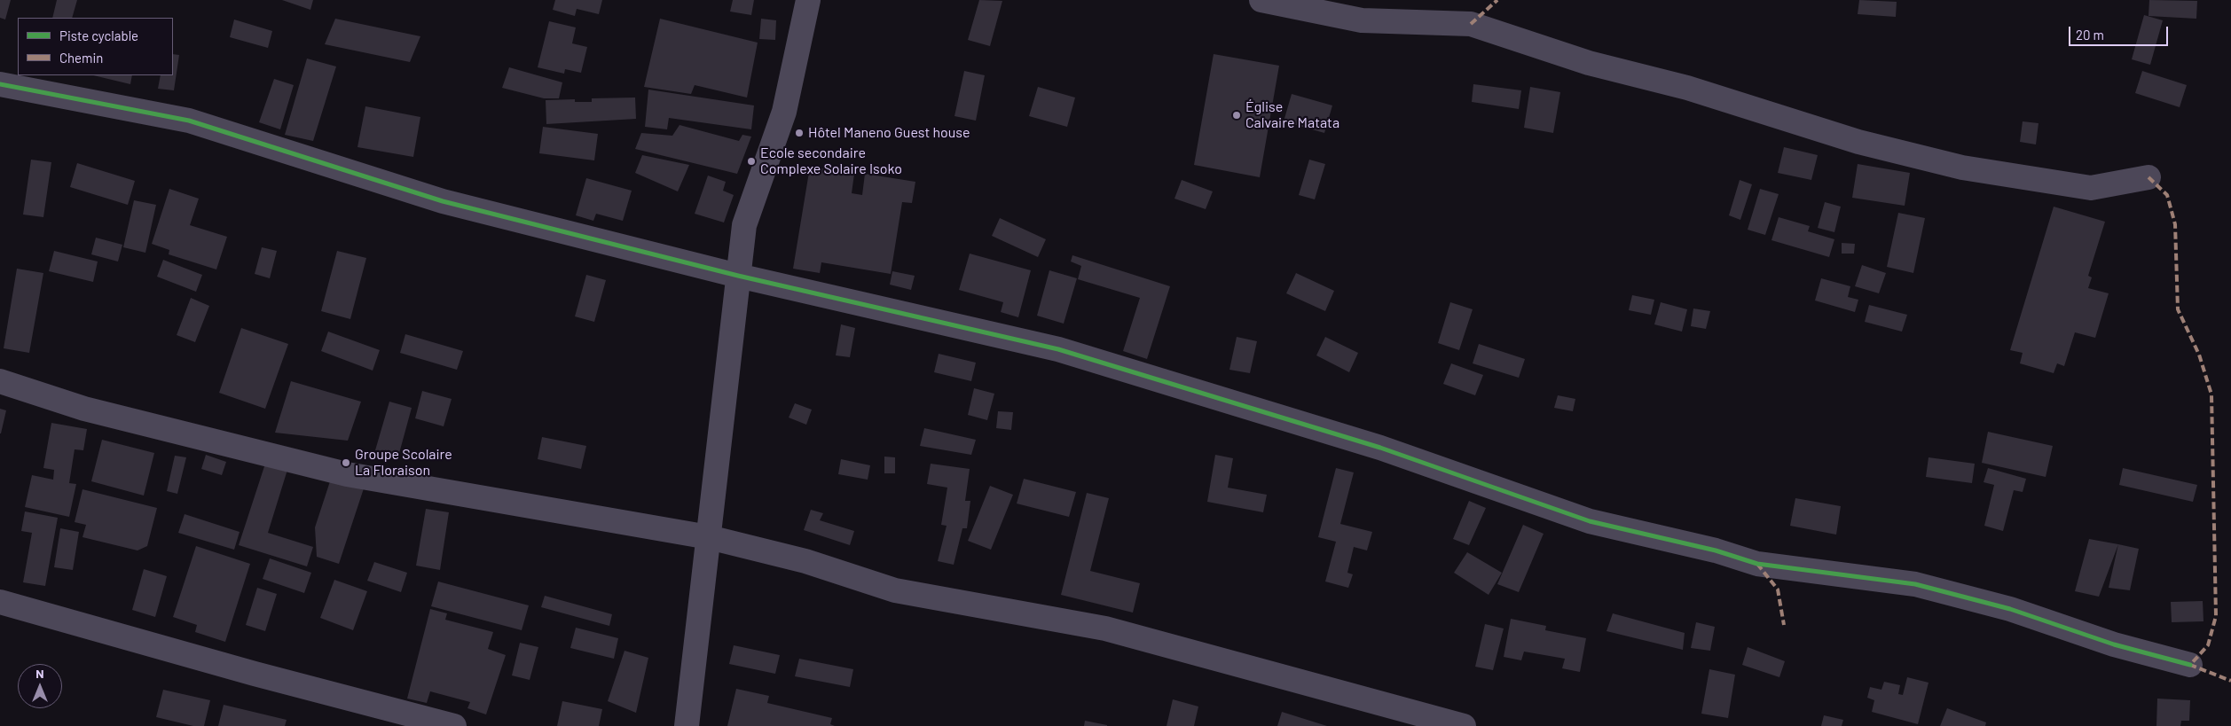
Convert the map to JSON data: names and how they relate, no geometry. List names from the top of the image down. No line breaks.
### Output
{"places":["Église Calvaire Matata","Hôtel Maneno Guest house","Ecole secondaire Complexe Solaire Isoko","Groupe Scolaire La Floraison"],"legend":["Piste cyclable","Chemin"],"scale_bar":"20 m","north":"top"}
